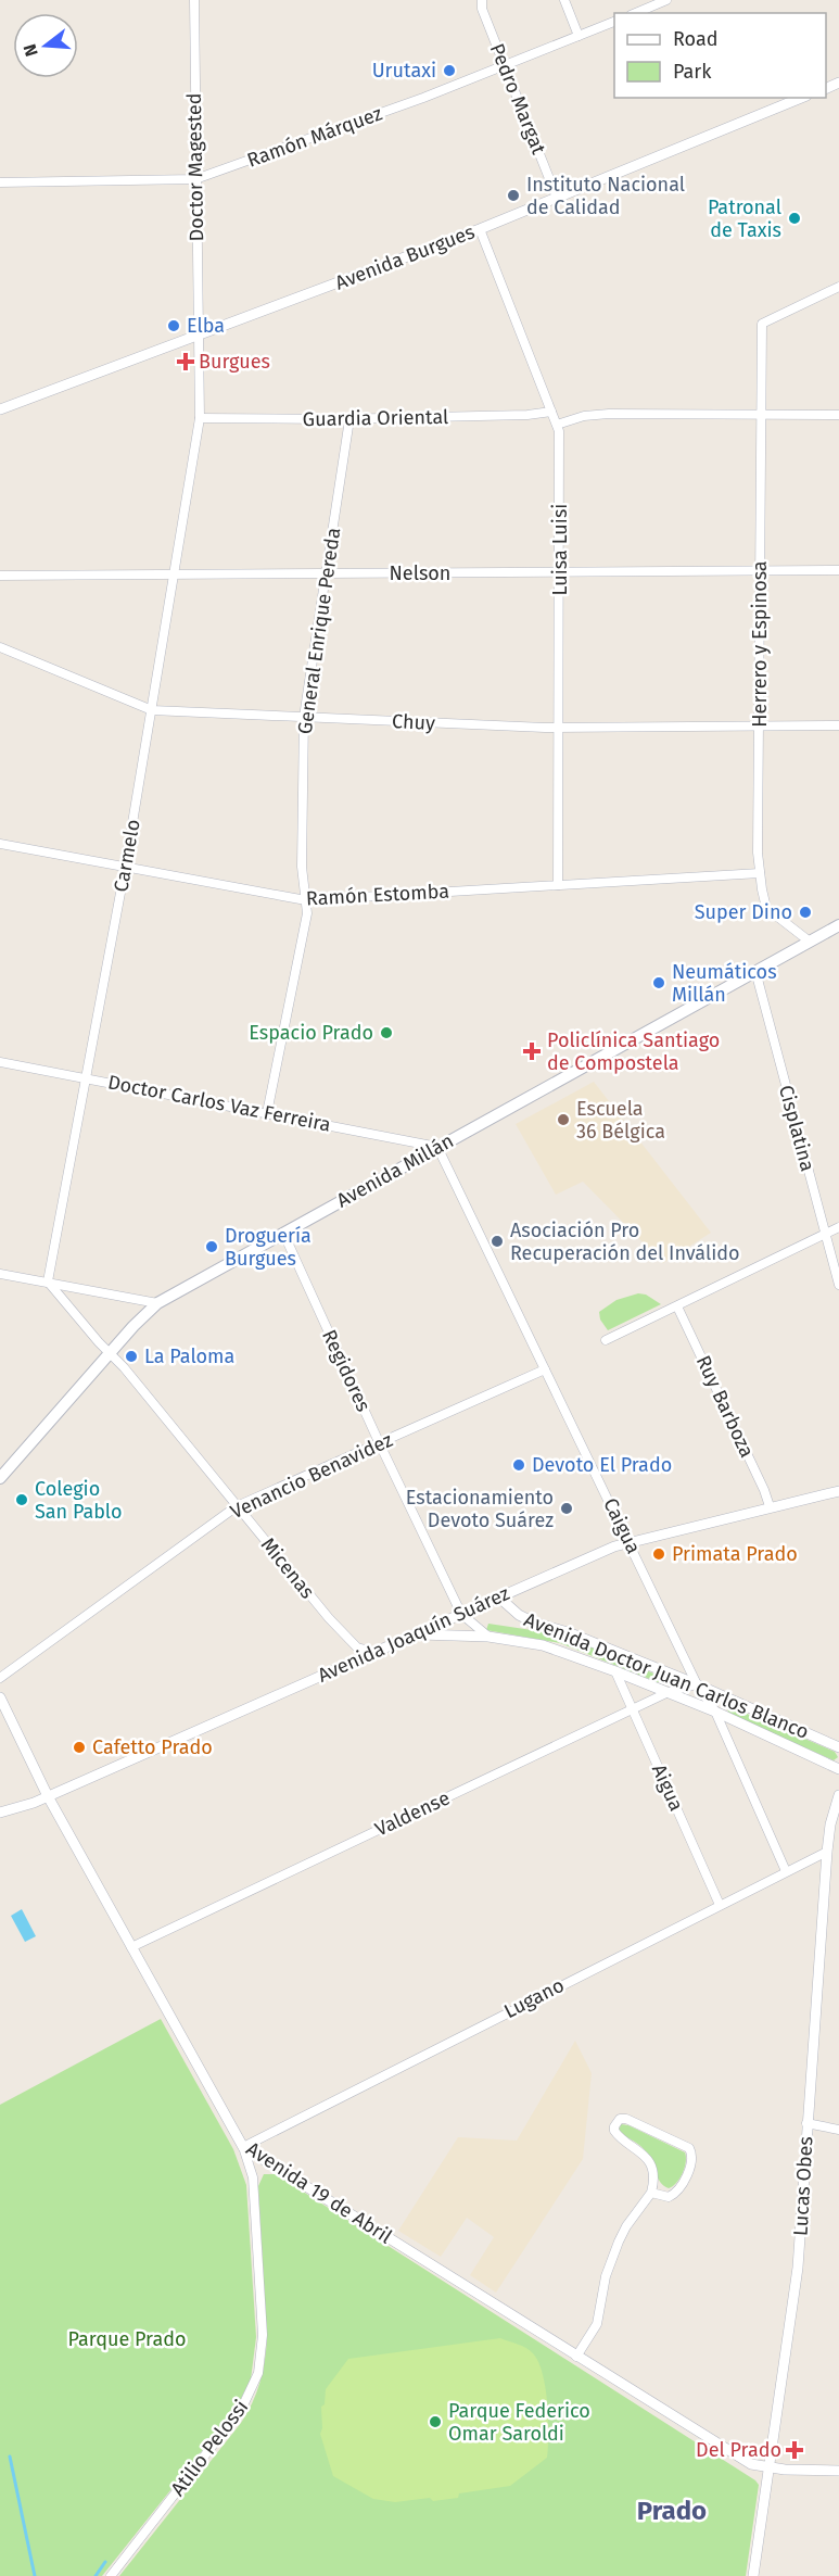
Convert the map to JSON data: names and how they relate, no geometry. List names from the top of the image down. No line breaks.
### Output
{"streets":{"main road":["Avenida Millán"],"street":["Pedro Margat","Ramón Márquez","Doctor Magested","Avenida Burgues","Guardia Oriental","Luisa Luisi","Nelson","General Enrique Pereda","Herrero y Espinosa","Chuy","Carmelo","Ramón Estomba","Doctor Carlos Vaz Ferreira","Cisplatina","Regidores","Ruy Barboza","Venancio Benavidez","Caigua","Micenas","Avenida Joaquín Suárez","Avenida Doctor Juan Carlos Blanco","Aigua","Valdense","Lugano","Lucas Obes","Avenida 19 de Abril","Atilio Pelossi"]},"crossings":[["Pedro Margat","Ramón Márquez"],["Pedro Margat","Avenida Burgues"],["Ramón Márquez","Doctor Magested"],["Doctor Magested","Avenida Burgues"],["Doctor Magested","Carmelo"],["Avenida Burgues","Luisa Luisi"],["Avenida Burgues","Carmelo"],["Guardia Oriental","Luisa Luisi"],["Guardia Oriental","General Enrique Pereda"],["Guardia Oriental","Carmelo"],["Luisa Luisi","Nelson"],["Luisa Luisi","Chuy"],["Luisa Luisi","Ramón Estomba"],["Nelson","General Enrique Pereda"],["Nelson","Herrero y Espinosa"],["Nelson","Carmelo"],["General Enrique Pereda","Chuy"],["General Enrique Pereda","Ramón Estomba"],["General Enrique Pereda","Doctor Carlos Vaz Ferreira"],["Herrero y Espinosa","Chuy"],["Herrero y Espinosa","Ramón Estomba"],["Herrero y Espinosa","Avenida Millán"],["Chuy","Carmelo"],["Carmelo","Ramón Estomba"],["Carmelo","Doctor Carlos Vaz Ferreira"],["Doctor Carlos Vaz Ferreira","Avenida Millán"],["Doctor Carlos Vaz Ferreira","Caigua"],["Cisplatina","Avenida Millán"],["Avenida Millán","Regidores"],["Avenida Millán","Caigua"],["Avenida Millán","Micenas"],["Regidores","Venancio Benavidez"],["Regidores","Avenida Joaquín Suárez"],["Ruy Barboza","Avenida Joaquín Suárez"],["Venancio Benavidez","Caigua"],["Venancio Benavidez","Micenas"],["Caigua","Avenida Joaquín Suárez"],["Caigua","Avenida Doctor Juan Carlos Blanco"],["Caigua","Valdense"],["Caigua","Lugano"],["Micenas","Avenida Joaquín Suárez"],["Avenida Joaquín Suárez","Avenida Doctor Juan Carlos Blanco"],["Avenida Joaquín Suárez","Avenida 19 de Abril"],["Avenida Doctor Juan Carlos Blanco","Aigua"],["Avenida Doctor Juan Carlos Blanco","Valdense"],["Aigua","Valdense"],["Aigua","Lugano"],["Valdense","Avenida 19 de Abril"],["Lugano","Lucas Obes"],["Lugano","Avenida 19 de Abril"],["Lugano","Atilio Pelossi"],["Lucas Obes","Avenida 19 de Abril"],["Avenida 19 de Abril","Atilio Pelossi"]],"districts":["Prado"],"parks":["Parque Prado"],"places":{"other":["Urutaxi","Instituto Nacional de Calidad","Patronal de Taxis","Elba","Super Dino","Neumáticos Millán","Espacio Prado","Escuela 36 Bélgica","Asociación Pro Recuperación del Inválido","Droguería Burgues","La Paloma","Devoto El Prado","Colegio San Pablo","Estacionamiento Devoto Suárez","Primata Prado","Cafetto Prado","Parque Federico Omar Saroldi"],"health":["Burgues","Policlínica Santiago de Compostela","Del Prado"]},"legend":["Road","Park"],"north":"left"}
